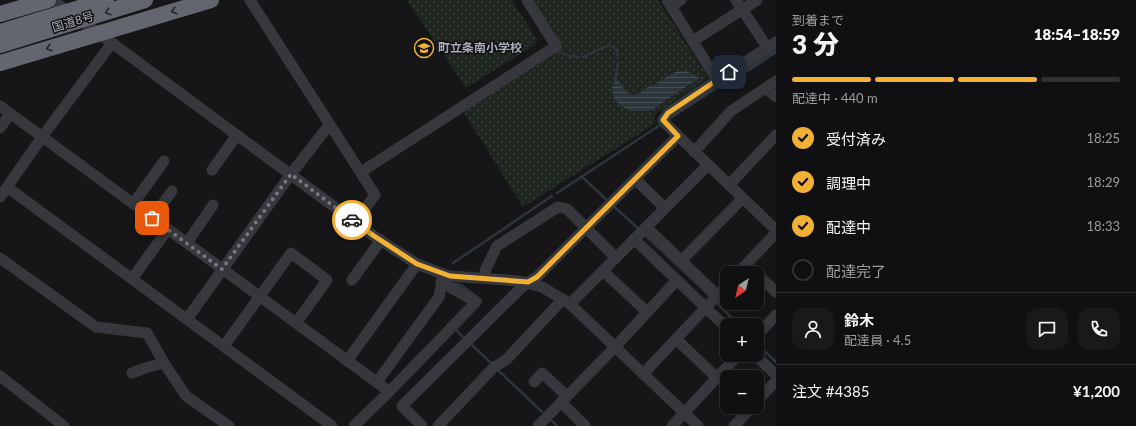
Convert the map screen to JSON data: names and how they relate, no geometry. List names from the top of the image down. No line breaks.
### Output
{"streets":{"highway":["国道8号"]},"places":{"school or university":["町立条南小学校"]},"north":"bottom left","page":{"heading":["3 分","到着まで","18:54–18:59"],"panel":["鈴木","配達員 · 4.5","注文 #4385","¥1,200"],"bar":"配達中 · 440 m","list":[["受付済み","18:25"],["調理中","18:29"],["配達中","18:33"],"配達完了"],"map_buttons":["+","−"]}}
